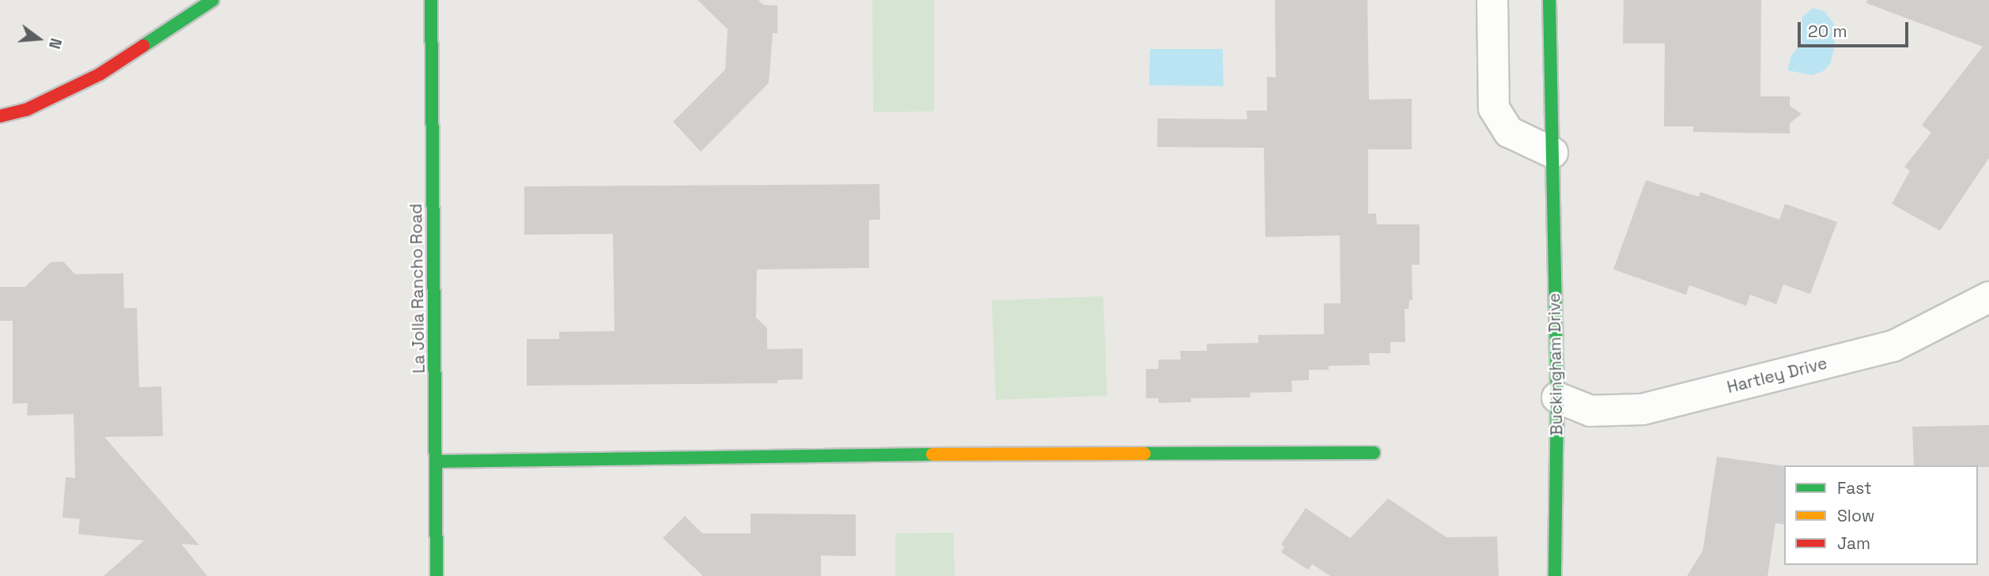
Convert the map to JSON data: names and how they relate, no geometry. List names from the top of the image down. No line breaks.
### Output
{"streets":{"street":["La Jolla Rancho Road","Buckingham Drive","Hartley Drive"]},"crossings":[["Buckingham Drive","Hartley Drive"]],"legend":["Fast","Slow","Jam"],"scale_bar":"20 m","north":"right"}
